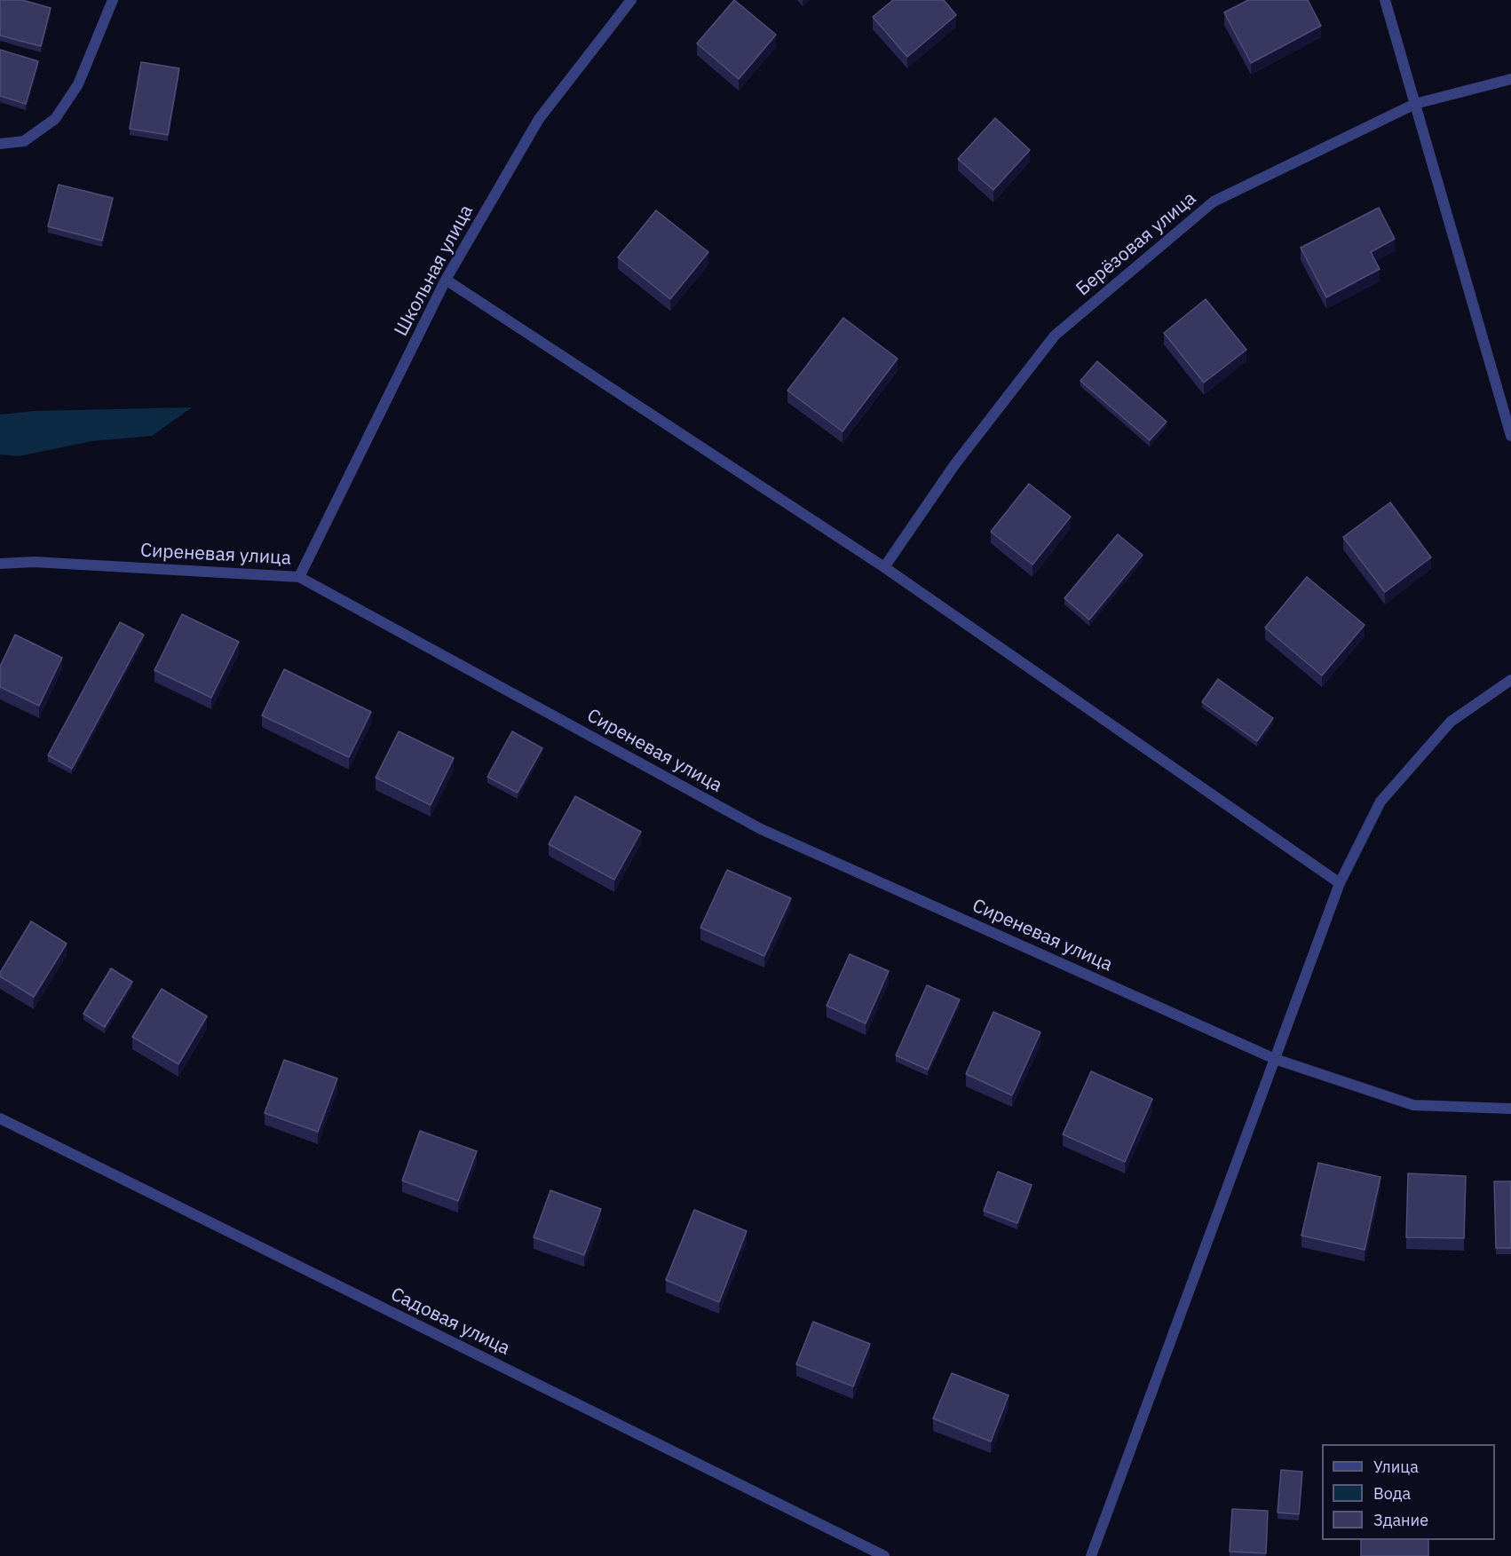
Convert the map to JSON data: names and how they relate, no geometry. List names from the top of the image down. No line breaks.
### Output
{"streets":{"street":["Берёзовая улица","Школьная улица","Сиреневая улица","Садовая улица"]},"crossings":[["Школьная улица","Сиреневая улица"]],"legend":["Улица","Вода","Здание"]}
